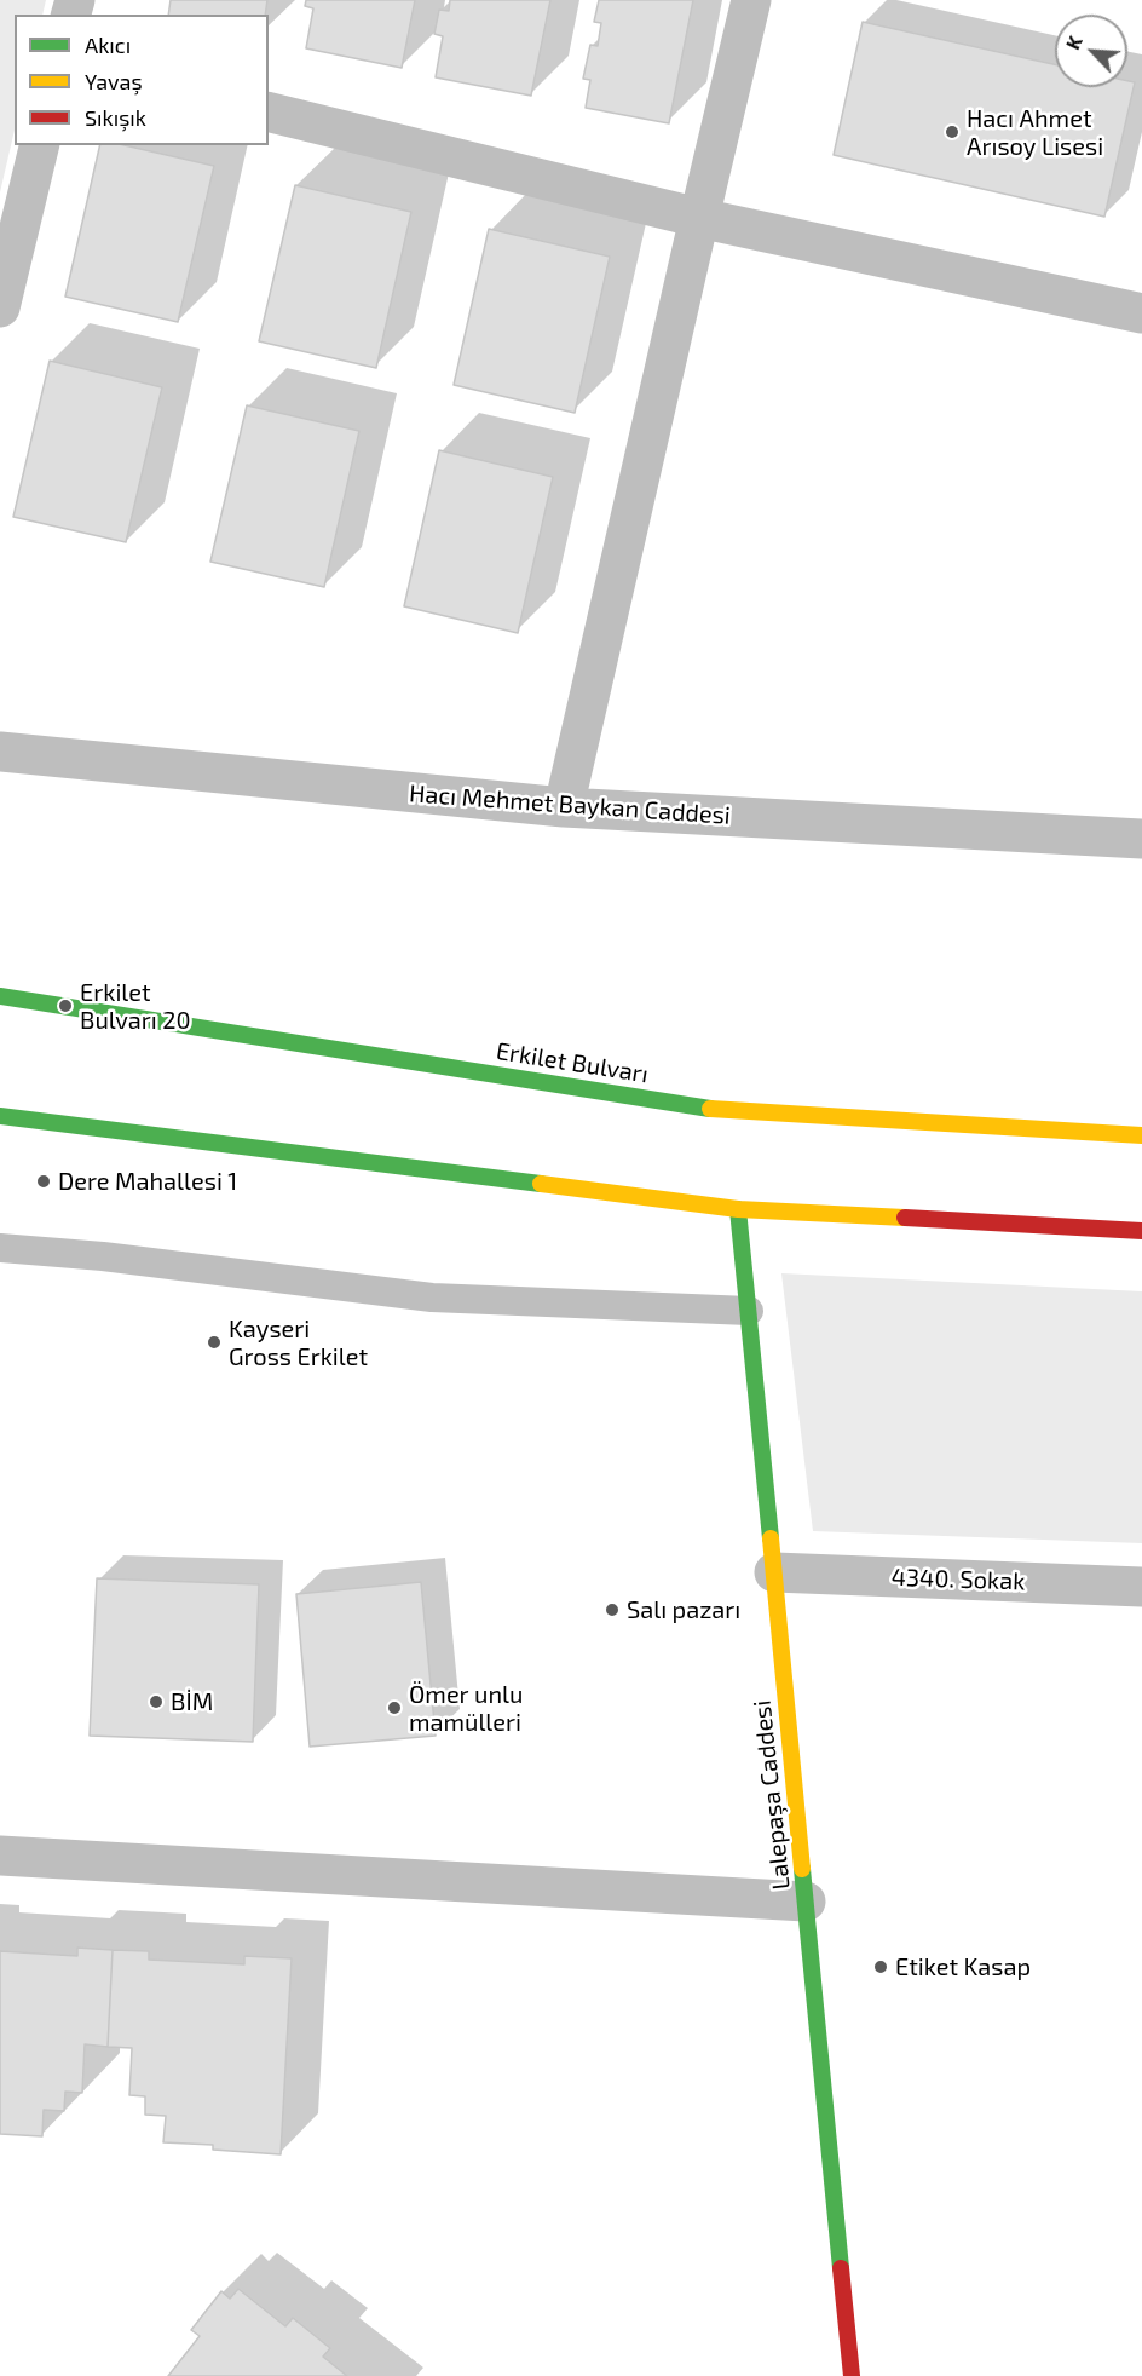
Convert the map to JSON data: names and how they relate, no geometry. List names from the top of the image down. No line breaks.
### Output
{"streets":{"main road":["Erkilet Bulvarı","Lalepaşa Caddesi"],"street":["Hacı Mehmet Baykan Caddesi","4340. Sokak"]},"crossings":[["4340. Sokak","Lalepaşa Caddesi"]],"places":["Hacı Ahmet Arısoy Lisesi","Erkilet Bulvarı 20","Dere Mahallesi 1","Kayseri Gross Erkilet","Salı pazarı","BİM","Ömer unlu mamülleri","Etiket Kasap"],"legend":["Akıcı","Yavaş","Sıkışık"],"north":"top left"}
